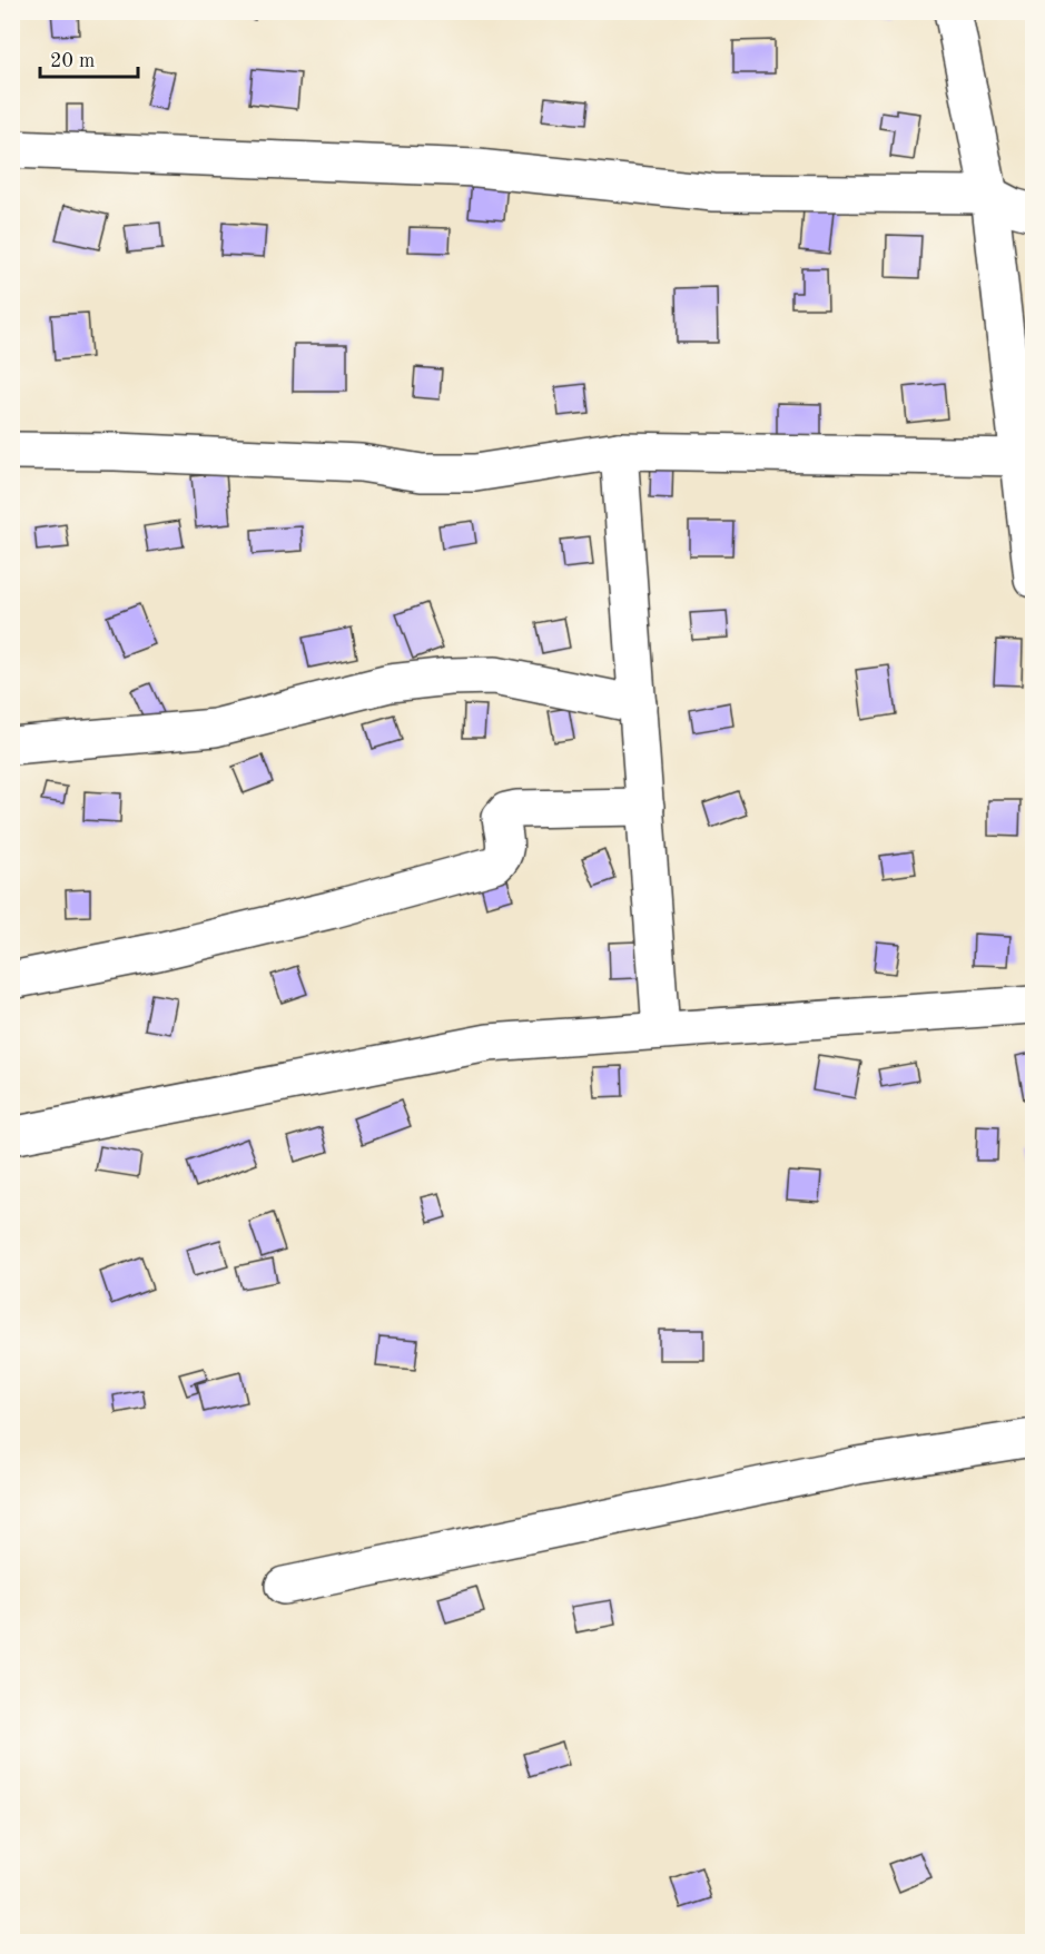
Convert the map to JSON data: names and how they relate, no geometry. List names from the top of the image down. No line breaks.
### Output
{"scale_bar":"20 m"}
